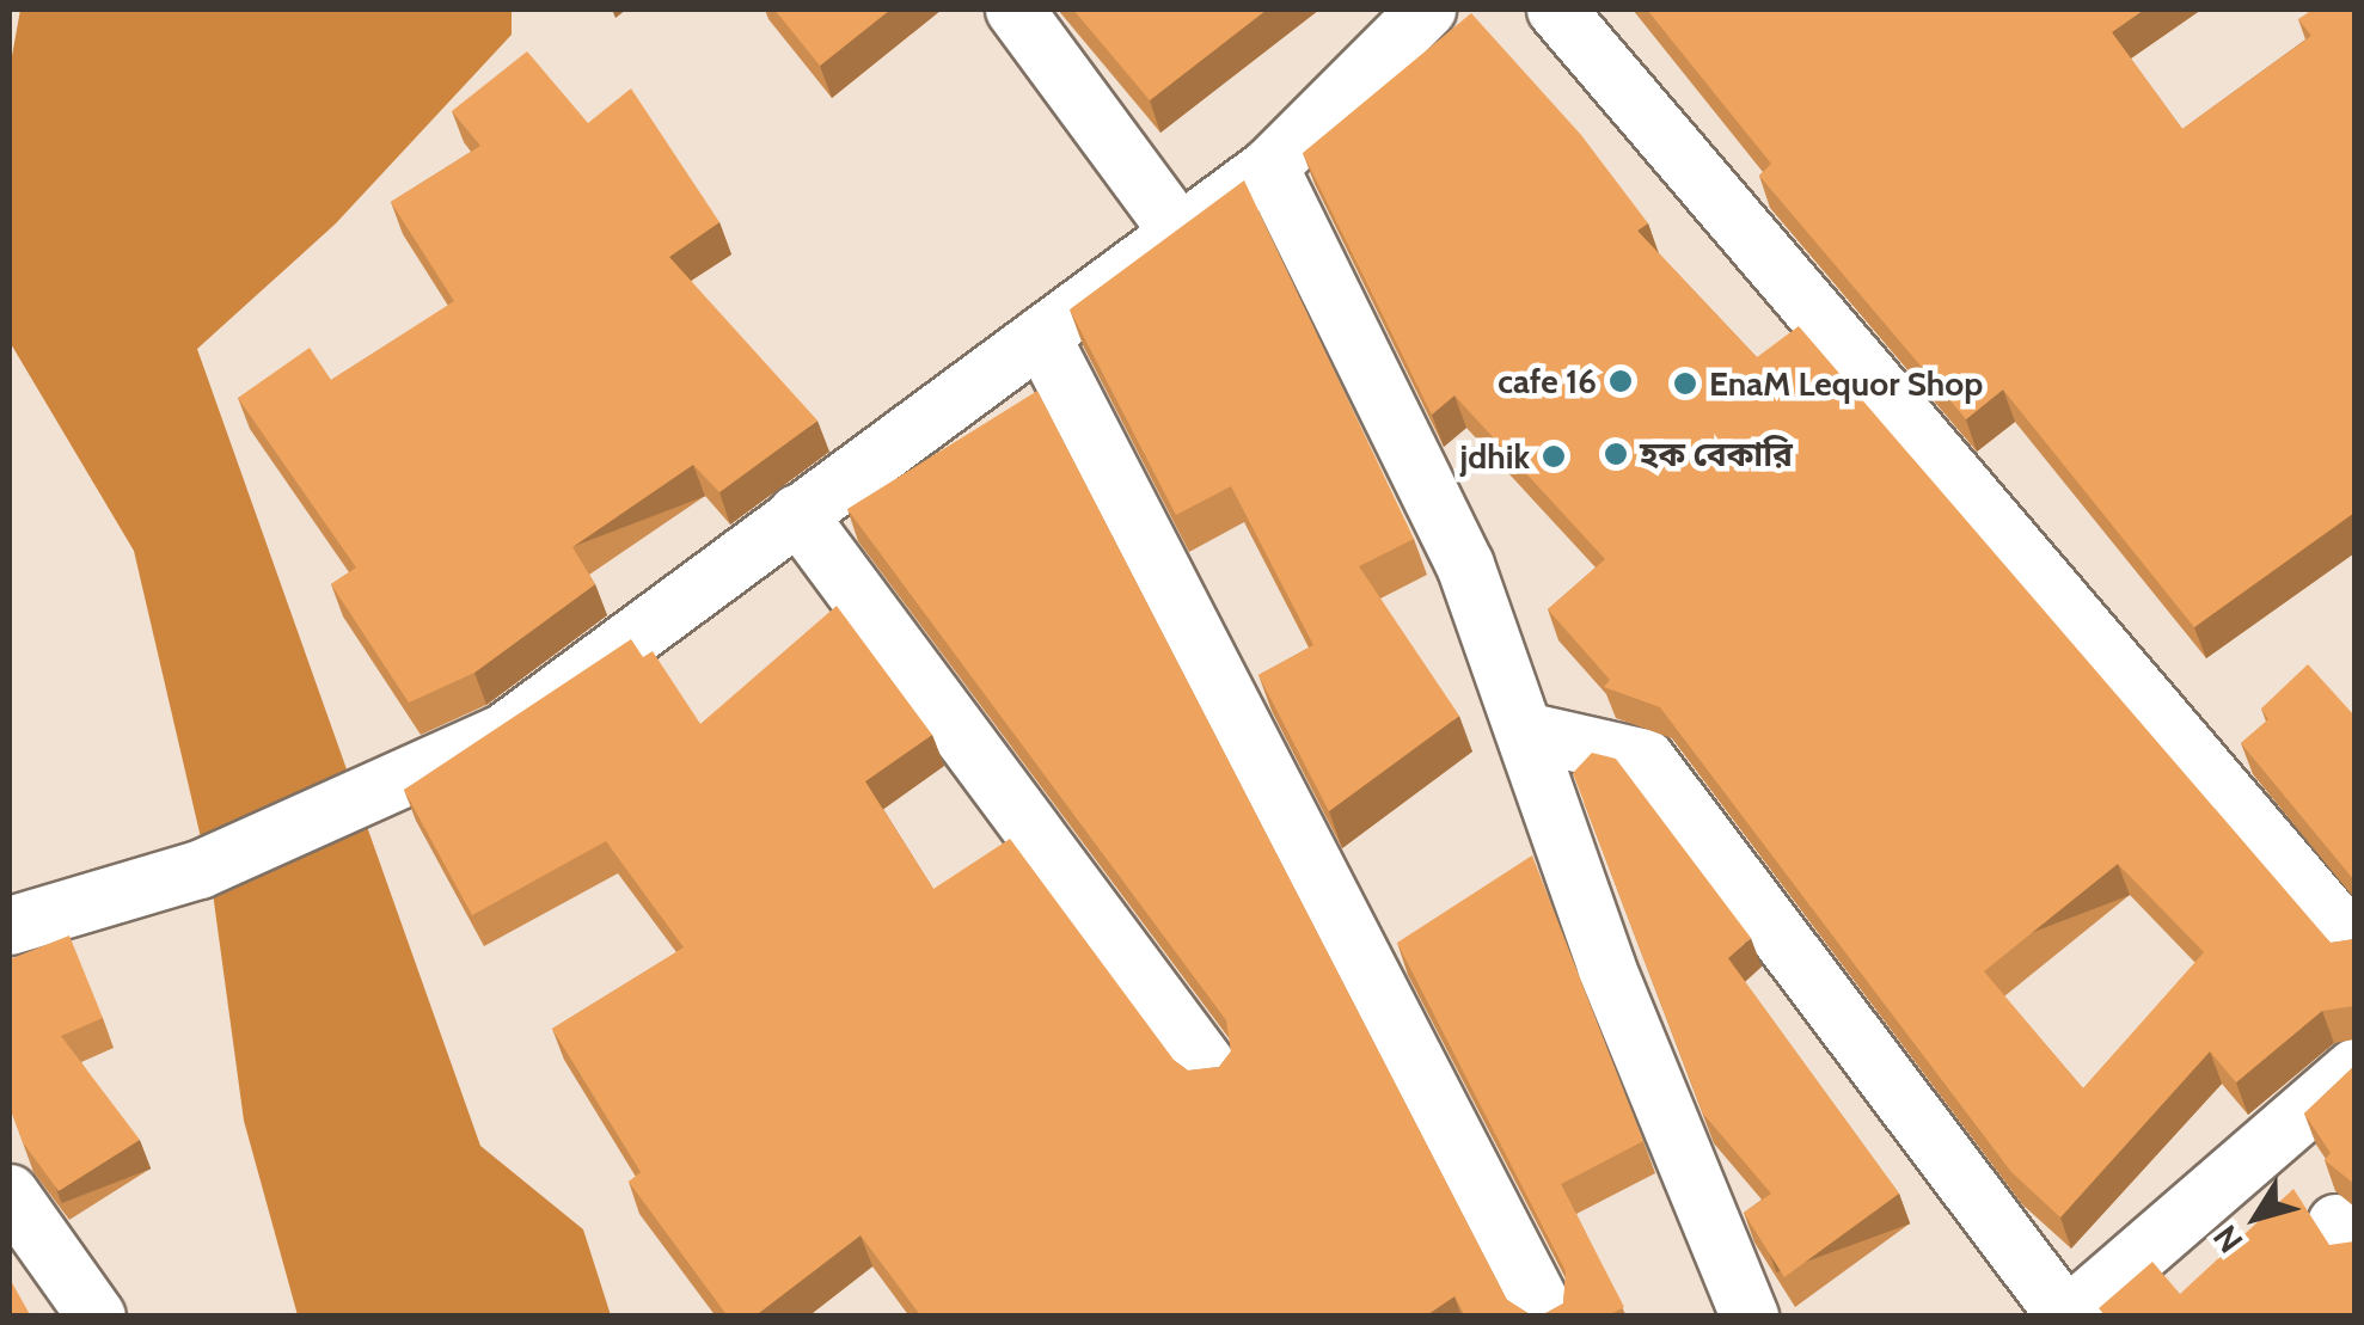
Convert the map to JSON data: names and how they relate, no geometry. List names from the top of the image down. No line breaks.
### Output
{"places":["cafe 16","EnaM Lequor Shop","হক বেকারি","jdhik"],"north":"bottom left"}
